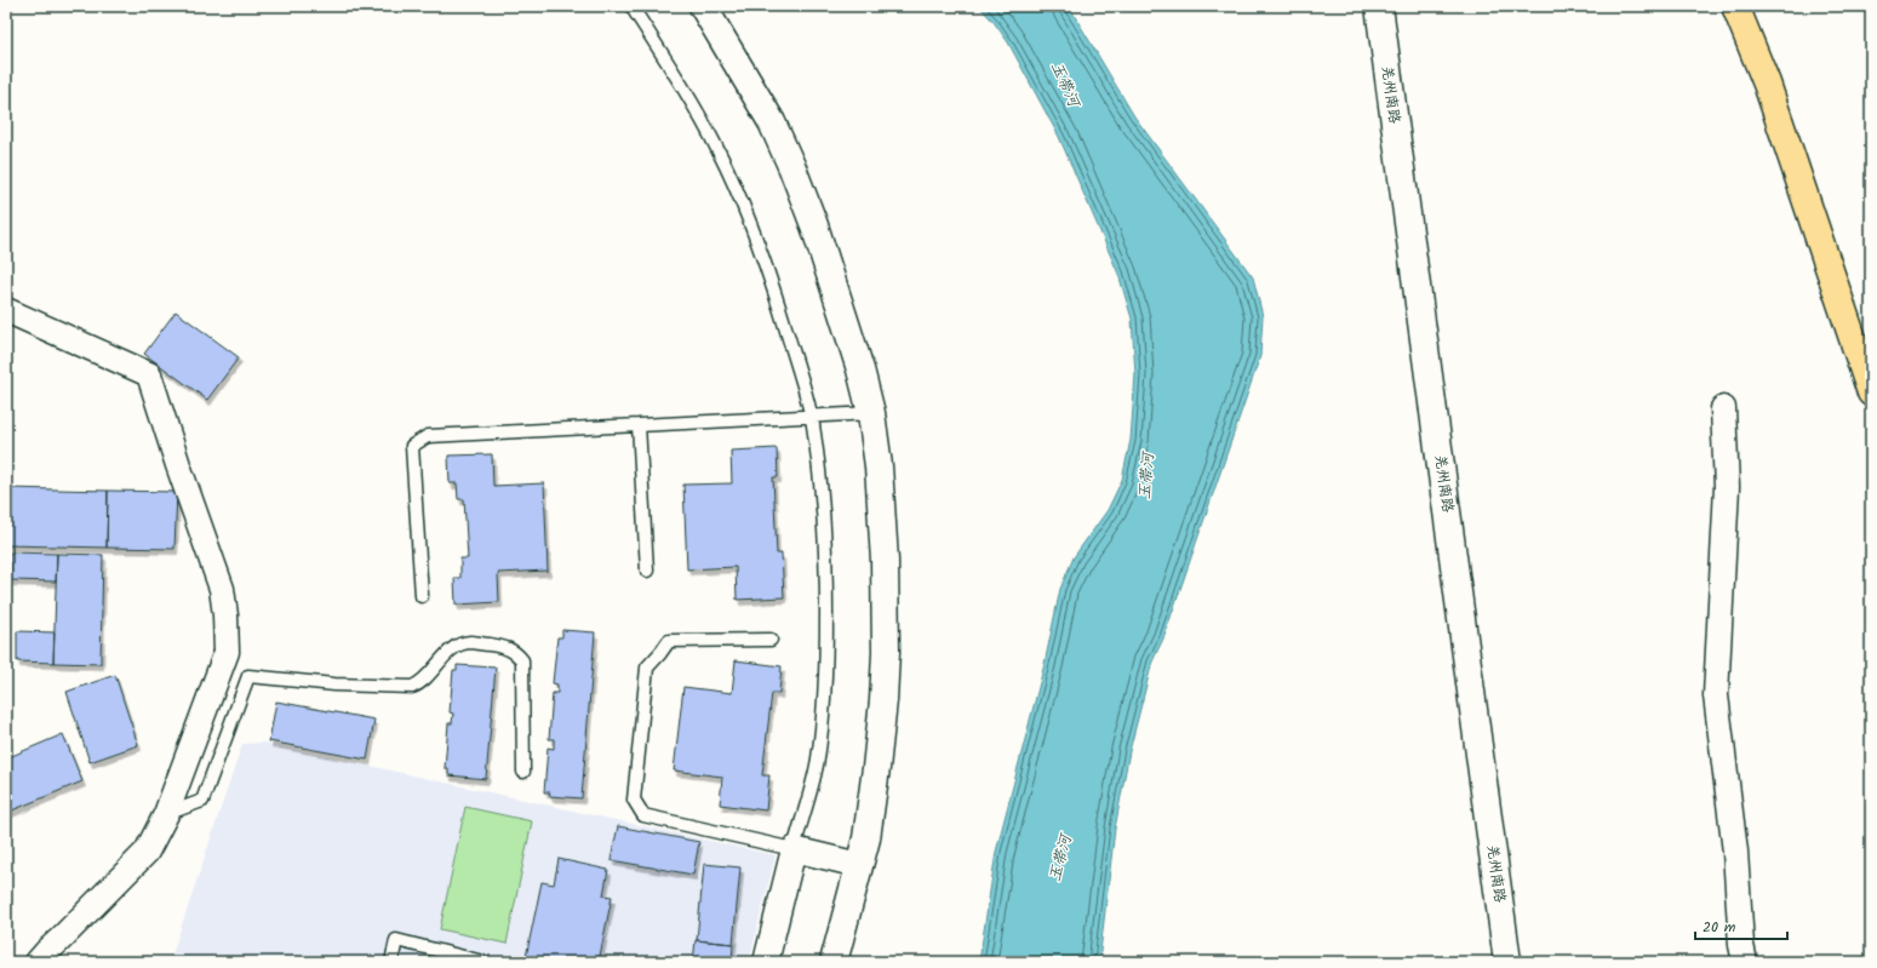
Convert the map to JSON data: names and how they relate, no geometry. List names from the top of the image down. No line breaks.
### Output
{"streets":{"street":["羌州南路"]},"water":["玉带河"],"scale_bar":"20 m"}
